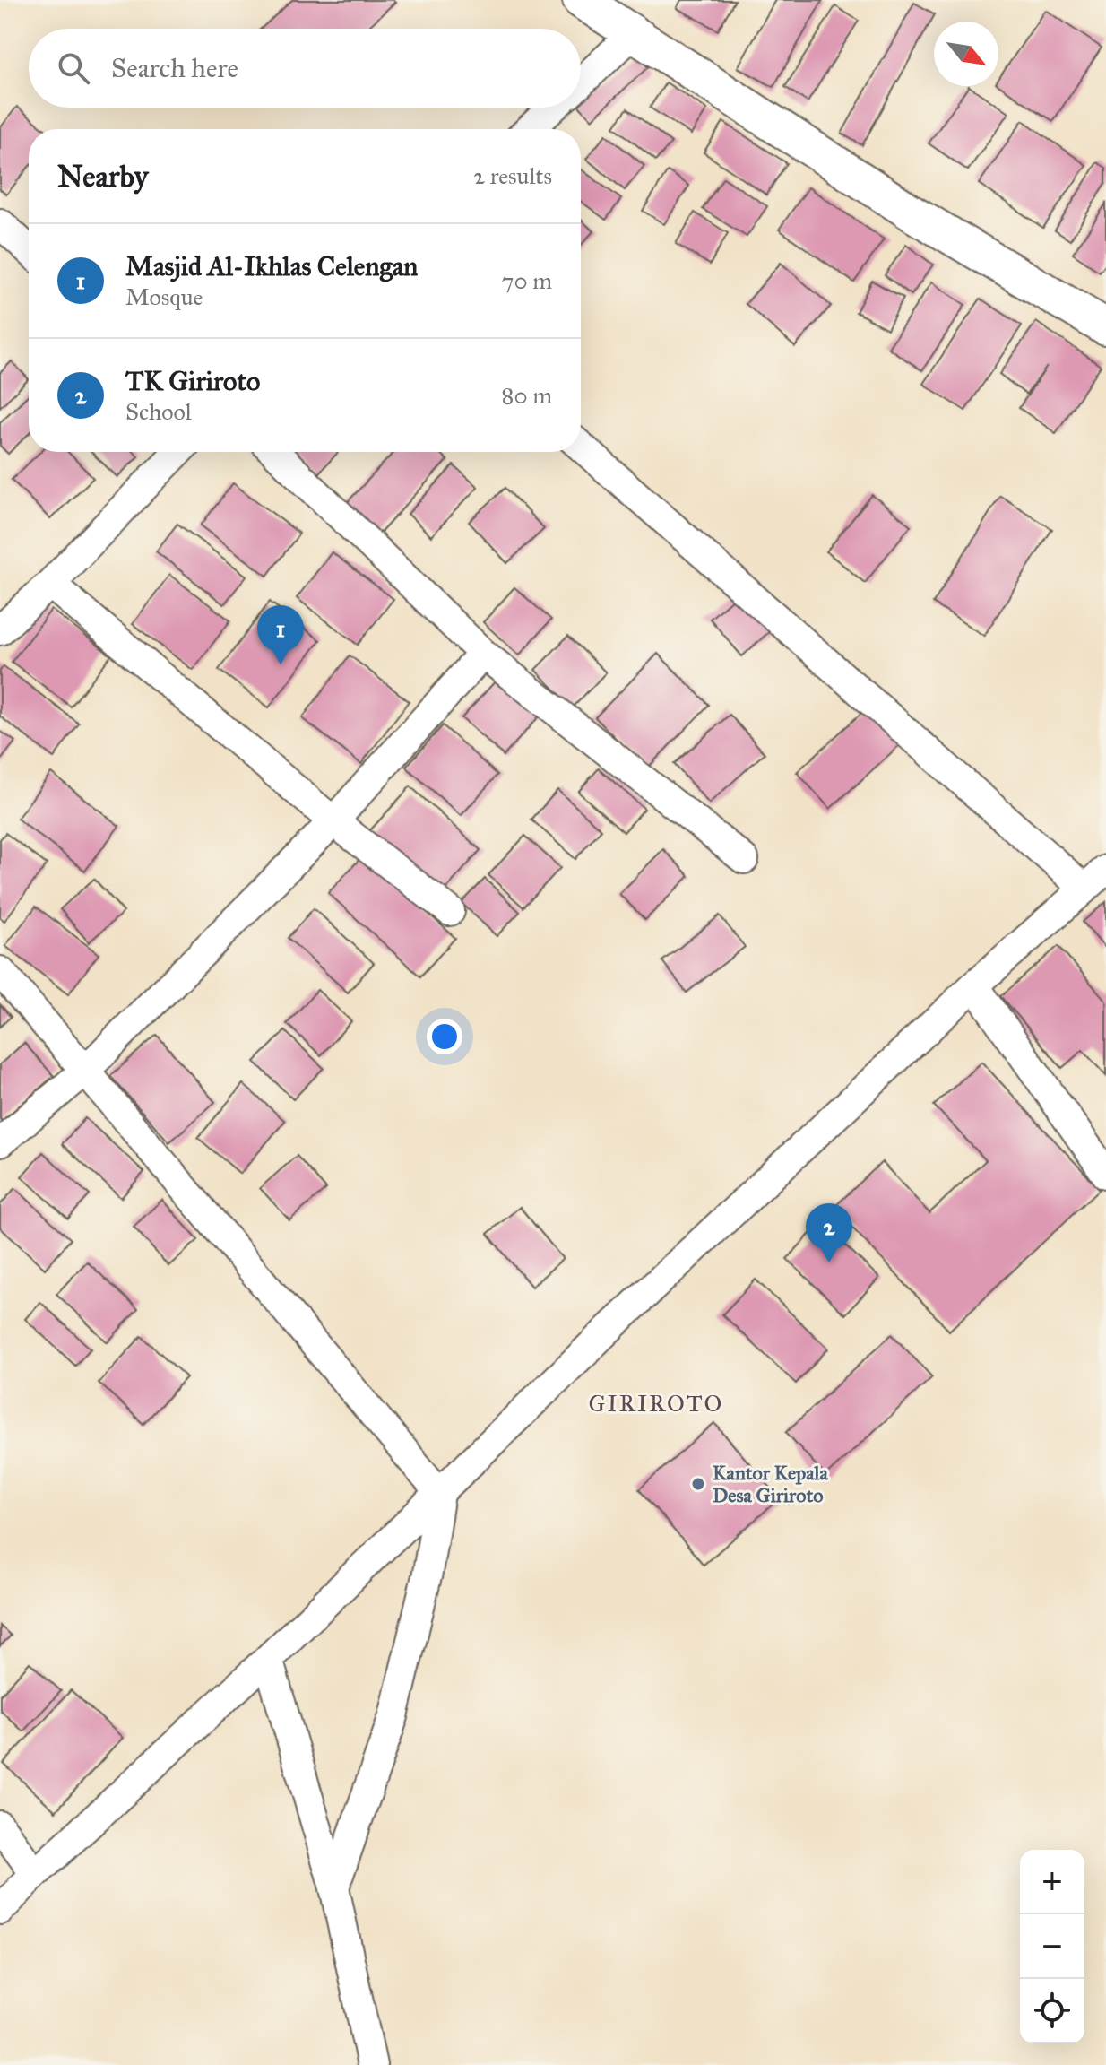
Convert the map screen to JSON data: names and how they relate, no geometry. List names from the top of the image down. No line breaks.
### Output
{"districts":["GIRIROTO"],"places":["Kantor Kepala Desa Giriroto"],"north":"bottom right","page":{"search":"Search here","heading":["Nearby","2 results"],"list":[{"mark":"1","name":"Masjid Al-Ikhlas Celengan","note":"Mosque","value":"70 m"},{"mark":"2","name":"TK Giriroto","note":"School","value":"80 m"}],"pins":["1","2"],"map_buttons":["+","−"]}}
